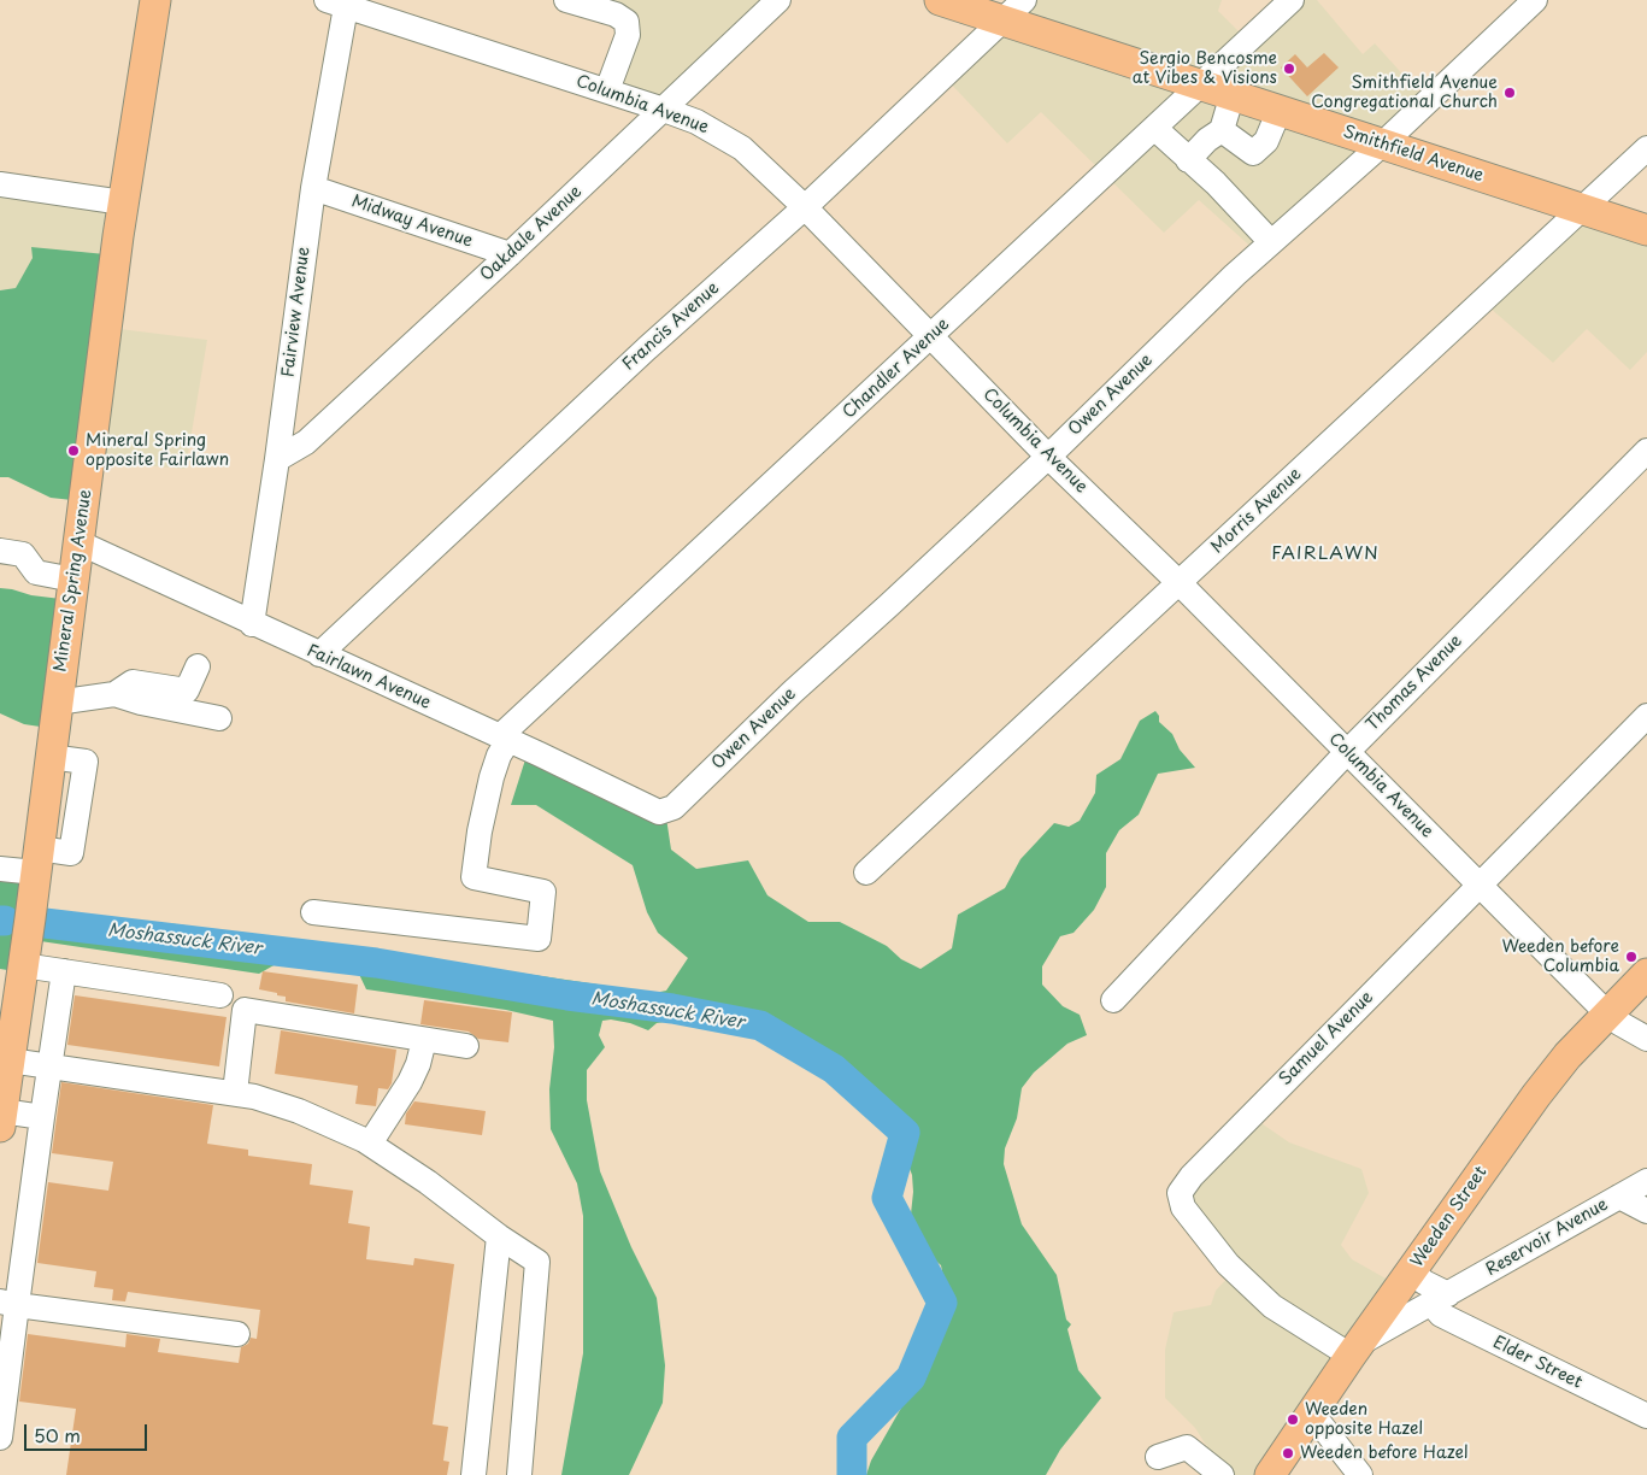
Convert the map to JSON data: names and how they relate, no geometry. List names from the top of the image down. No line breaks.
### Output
{"streets":{"main road":["Smithfield Avenue","Mineral Spring Avenue","Weeden Street"],"street":["Columbia Avenue","Midway Avenue","Oakdale Avenue","Fairview Avenue","Francis Avenue","Chandler Avenue","Owen Avenue","Morris Avenue","Fairlawn Avenue","Thomas Avenue","Samuel Avenue","Reservoir Avenue","Elder Street"]},"crossings":[["Columbia Avenue","Oakdale Avenue"],["Columbia Avenue","Fairview Avenue"],["Columbia Avenue","Francis Avenue"],["Columbia Avenue","Chandler Avenue"],["Columbia Avenue","Owen Avenue"],["Columbia Avenue","Morris Avenue"],["Columbia Avenue","Thomas Avenue"],["Columbia Avenue","Samuel Avenue"],["Columbia Avenue","Weeden Street"],["Smithfield Avenue","Francis Avenue"],["Smithfield Avenue","Chandler Avenue"],["Smithfield Avenue","Owen Avenue"],["Smithfield Avenue","Morris Avenue"],["Midway Avenue","Oakdale Avenue"],["Midway Avenue","Fairview Avenue"],["Oakdale Avenue","Fairview Avenue"],["Fairview Avenue","Fairlawn Avenue"],["Francis Avenue","Fairlawn Avenue"],["Chandler Avenue","Fairlawn Avenue"],["Owen Avenue","Fairlawn Avenue"],["Mineral Spring Avenue","Fairlawn Avenue"],["Samuel Avenue","Weeden Street"],["Samuel Avenue","Reservoir Avenue"],["Weeden Street","Reservoir Avenue"],["Reservoir Avenue","Elder Street"]],"districts":["FAIRLAWN"],"water":["Moshassuck River"],"places":["Sergio Bencosme at Vibes & Visions","Smithfield Avenue Congregational Church","Mineral Spring opposite Fairlawn","Weeden before Columbia","Weeden opposite Hazel","Weeden before Hazel"],"scale_bar":"50 m"}
